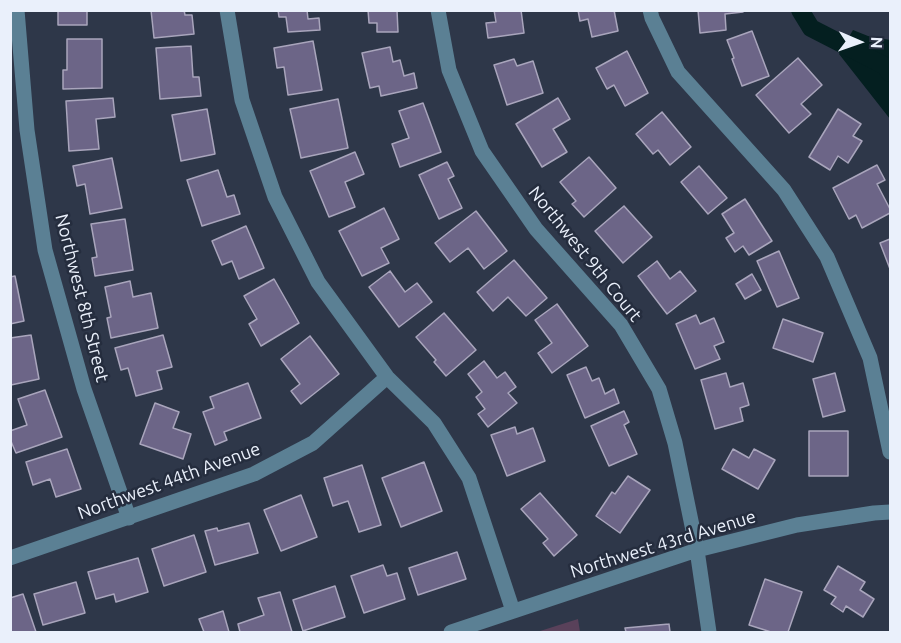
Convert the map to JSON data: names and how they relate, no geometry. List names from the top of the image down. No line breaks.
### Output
{"streets":{"street":["Northwest 9th Court","Northwest 8th Street","Northwest 44th Avenue","Northwest 43rd Avenue"]},"crossings":[["Northwest 9th Court","Northwest 43rd Avenue"],["Northwest 8th Street","Northwest 44th Avenue"]],"north":"right"}
